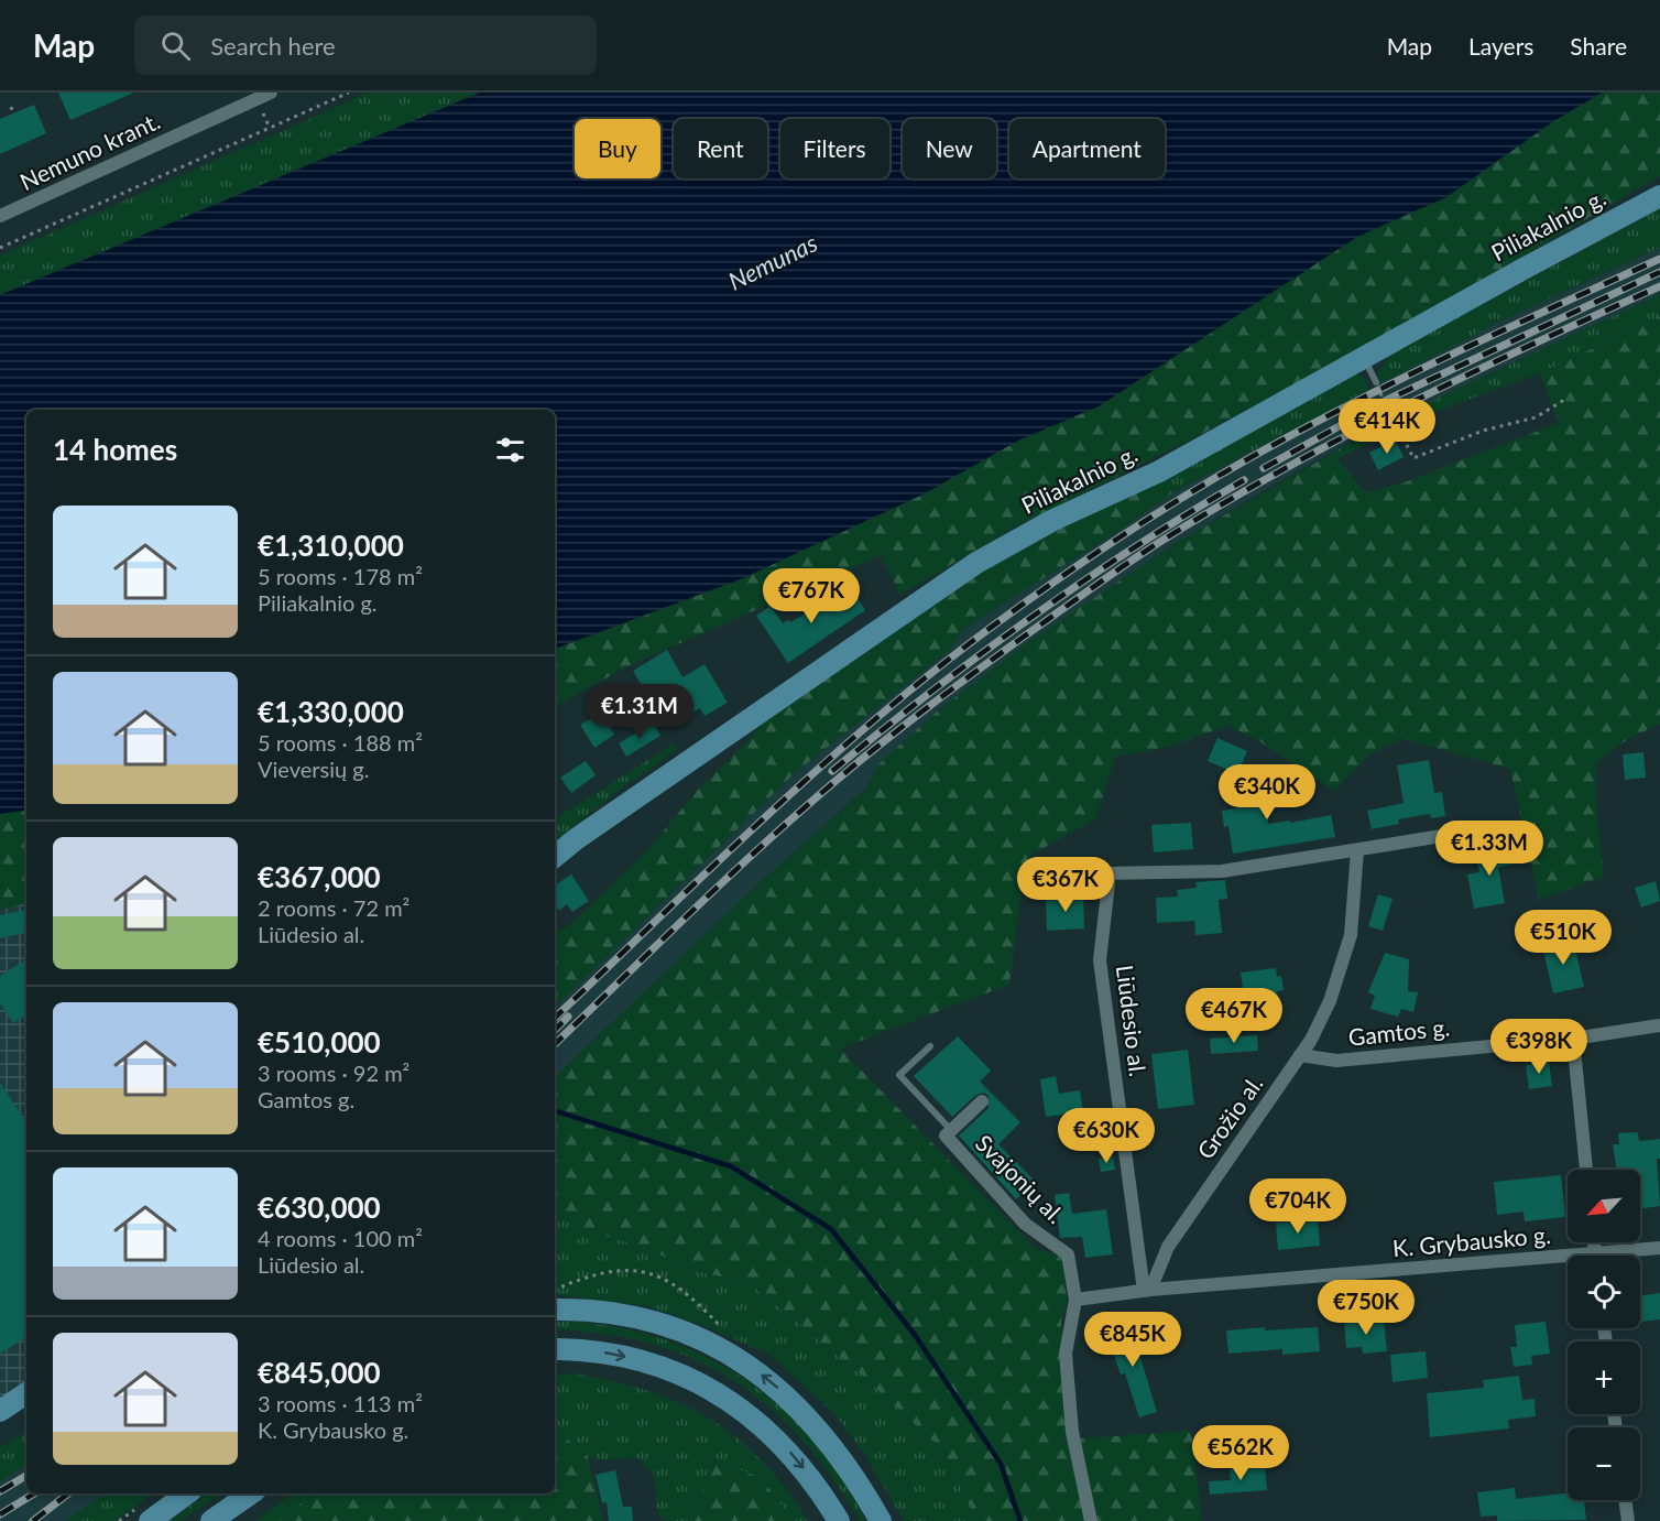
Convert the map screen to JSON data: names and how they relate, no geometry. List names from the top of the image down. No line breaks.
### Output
{"streets":{"main road":["Piliakalnio g."],"street":["Nemuno krant.","Liūdesio al.","Gamtos g.","Grožio al.","Svajonių al.","K. Grybausko g."]},"crossings":[["Liūdesio al.","Grožio al."],["Liūdesio al.","K. Grybausko g."],["Gamtos g.","Grožio al."],["Grožio al.","K. Grybausko g."],["Svajonių al.","K. Grybausko g."]],"water":["Nemunas"],"north":"bottom left","page":{"header":"Map","search":"Search here","nav":["Map","Layers","Share"],"chip":["Buy","Rent","Filters","New","Apartment"],"price":["€414K","€767K","€1.31M","€340K","€1.33M","€367K","€510K","€467K","€398K","€630K","€704K","€750K","€845K","€562K"],"heading":"14 homes","list":[{"name":"€1,310,000","note":"5 rooms · 178 m² · Piliakalnio g."},{"name":"€1,330,000","note":"5 rooms · 188 m² · Vieversių g."},{"name":"€367,000","note":"2 rooms · 72 m² · Liūdesio al."},{"name":"€510,000","note":"3 rooms · 92 m² · Gamtos g."},{"name":"€630,000","note":"4 rooms · 100 m² · Liūdesio al."},{"name":"€845,000","note":"3 rooms · 113 m² · K. Grybausko g."}],"map_buttons":["+","−"]}}
